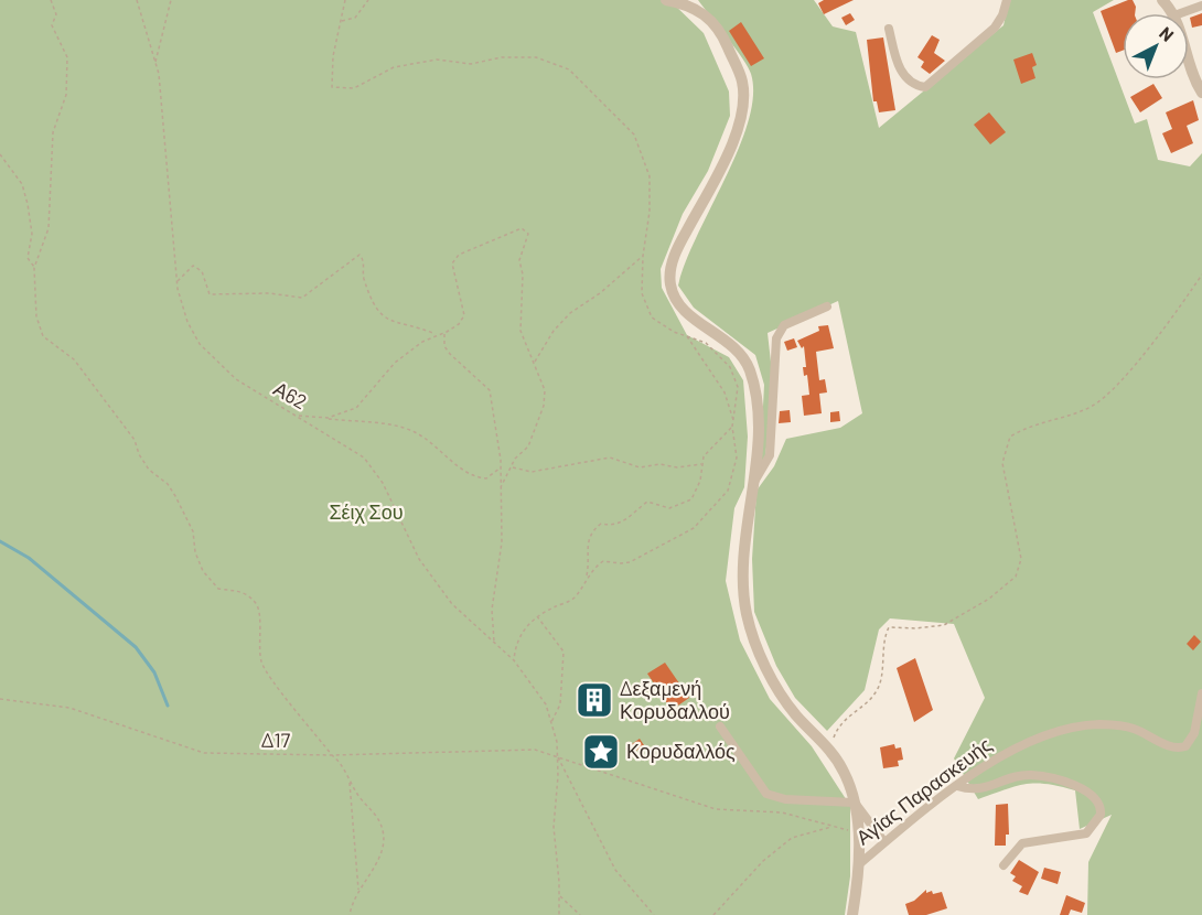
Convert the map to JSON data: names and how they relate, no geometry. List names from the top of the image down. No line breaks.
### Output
{"streets":{"street":["Αγίας Παρασκευής"],"path":["Α62","Δ17"]},"crossings":[["Α62","Δ17"]],"parks":["Σέιχ Σου"],"places":{"building":["Δεξαμενή Κορυδαλλού"],"place":["Κορυδαλλός"]},"north":"top right"}
